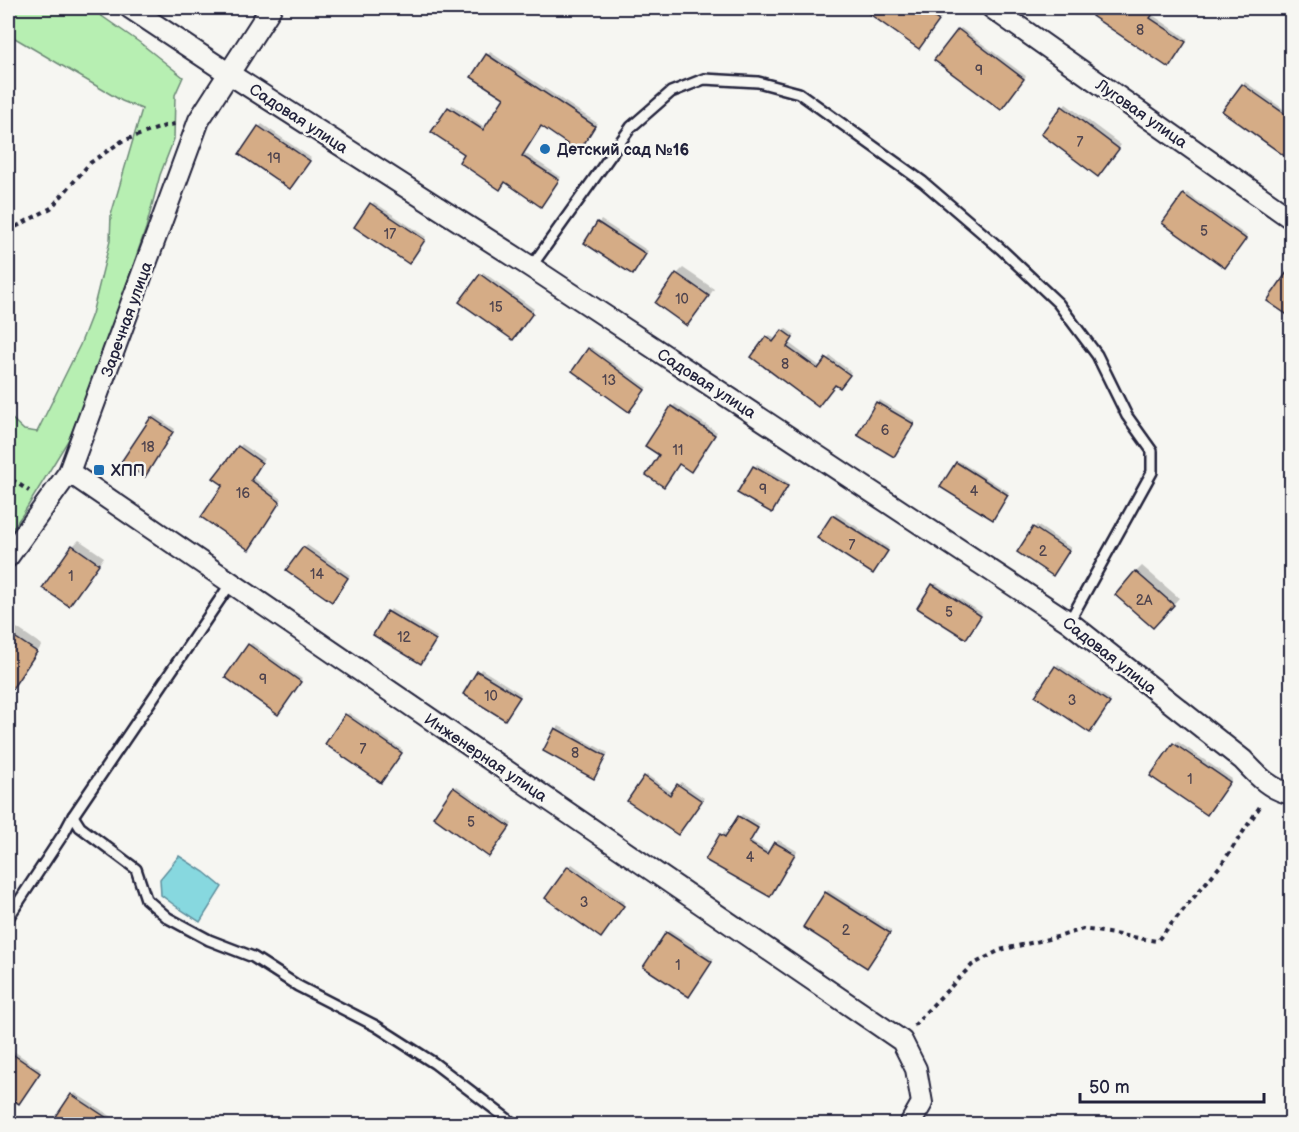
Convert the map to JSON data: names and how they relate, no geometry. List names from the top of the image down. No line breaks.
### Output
{"streets":{"street":["Луговая улица","Садовая улица","Заречная улица","Инженерная улица"]},"crossings":[["Садовая улица","Заречная улица"],["Заречная улица","Инженерная улица"]],"places":{"other":["Детский сад №16"],"transit":["ХПП"]},"house_numbers":["8","9","7","19","5","17","10","15","8","13","6","18","11","9","4","16","7","2","14","1","2А","5","12","9","10","3","7","8","1","5","4","3","2","1"],"scale_bar":"50 m"}
